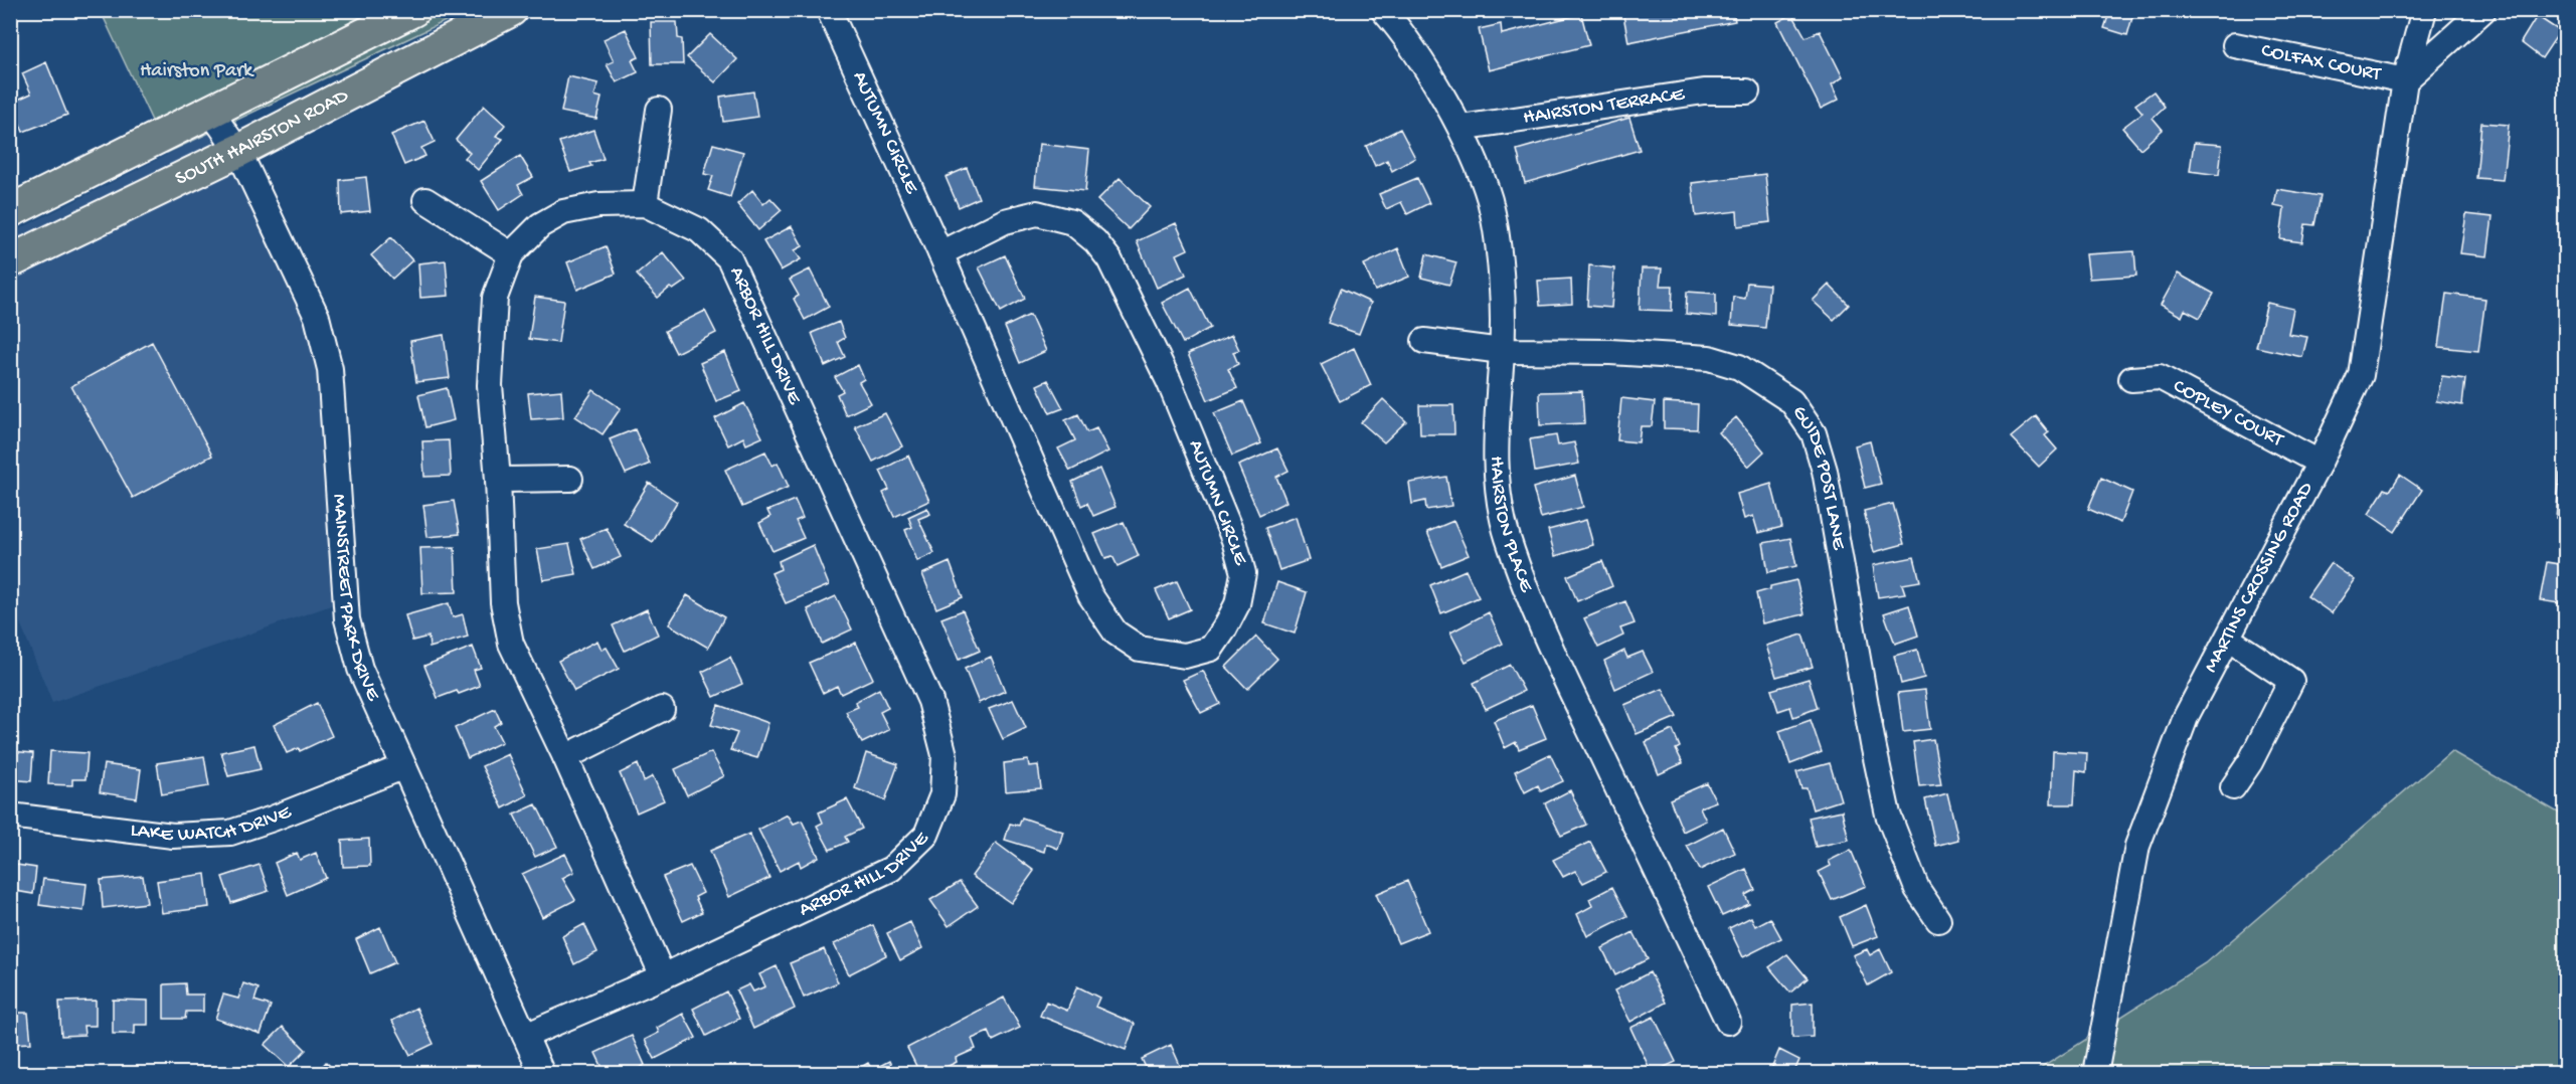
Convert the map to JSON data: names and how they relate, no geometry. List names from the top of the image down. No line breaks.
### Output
{"streets":{"main road":["SOUTH HAIRSTON ROAD"],"street":["COLFAX COURT","HAIRSTON TERRACE","AUTUMN CIRCLE","ARBOR HILL DRIVE","COPLEY COURT","GUIDE POST LANE","HAIRSTON PLACE","MARTINS CROSSING ROAD","MAINSTREET PARK DRIVE","LAKE WATCH DRIVE"]},"crossings":[["COLFAX COURT","MARTINS CROSSING ROAD"],["HAIRSTON TERRACE","HAIRSTON PLACE"],["SOUTH HAIRSTON ROAD","MAINSTREET PARK DRIVE"],["ARBOR HILL DRIVE","MAINSTREET PARK DRIVE"],["COPLEY COURT","MARTINS CROSSING ROAD"],["GUIDE POST LANE","HAIRSTON PLACE"],["MAINSTREET PARK DRIVE","LAKE WATCH DRIVE"]],"parks":["Hairston Park"]}
